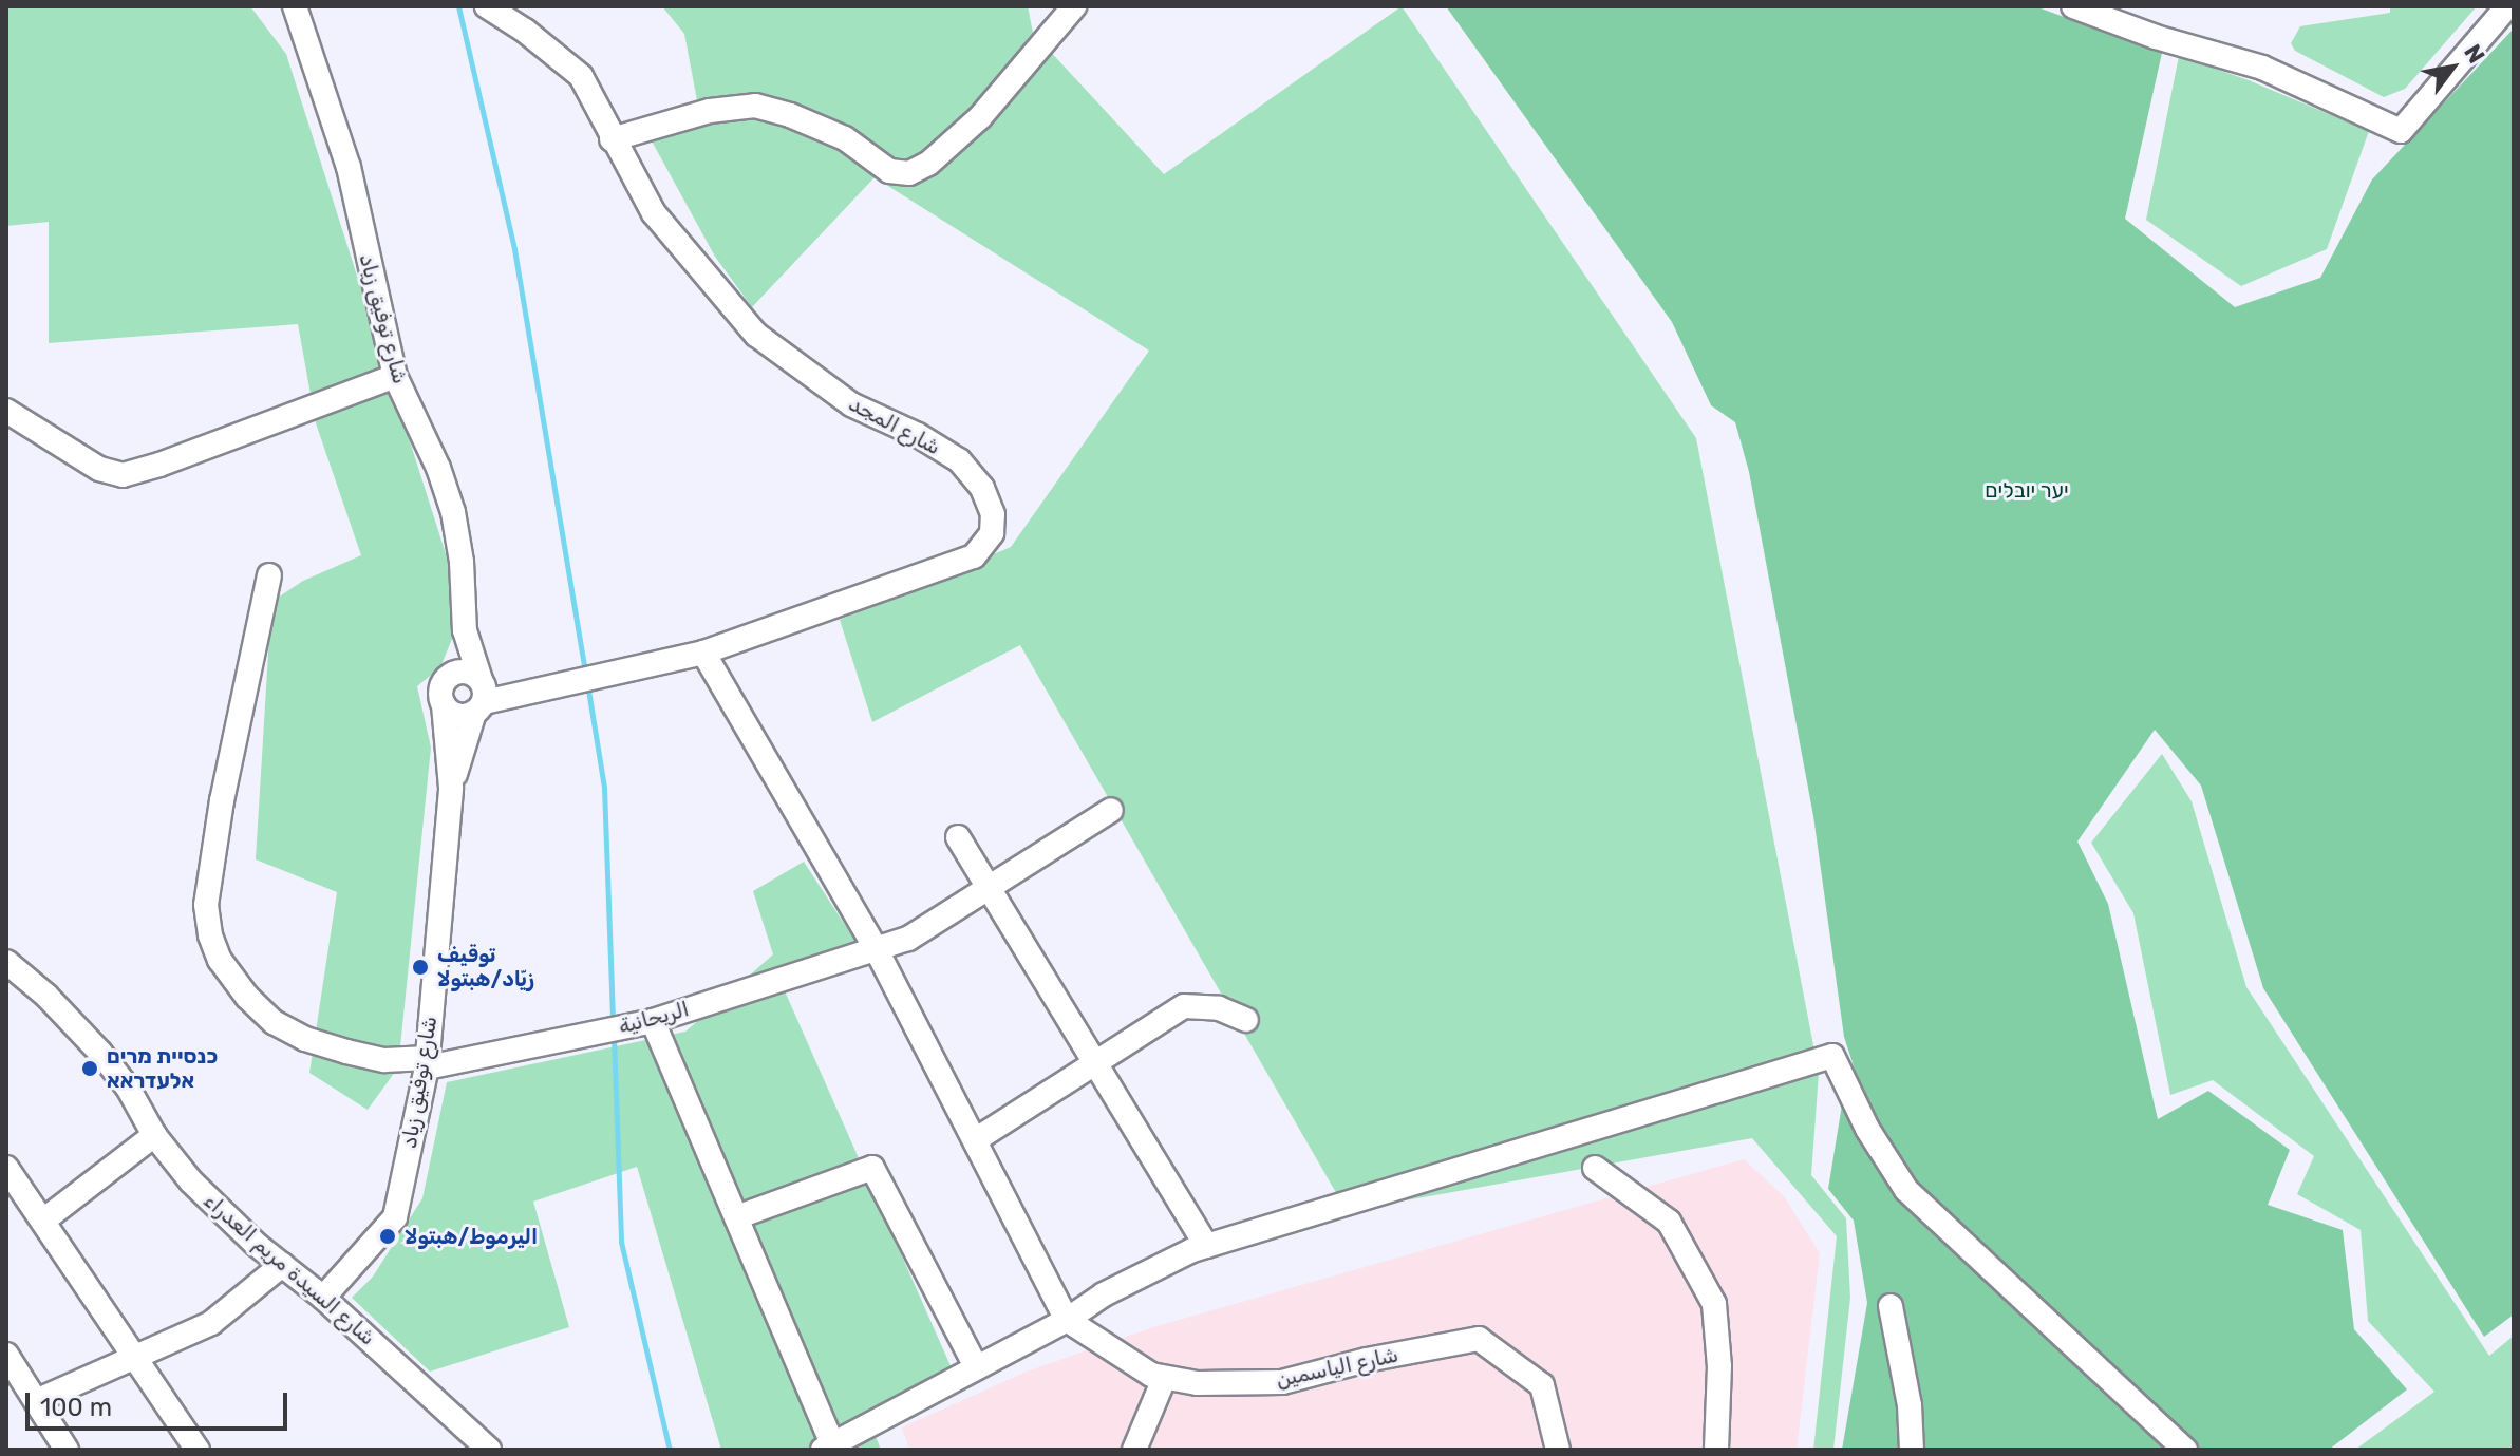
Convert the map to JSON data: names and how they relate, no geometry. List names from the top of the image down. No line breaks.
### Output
{"streets":{"street":["شارع توفيق زياد","شارع المجد","الريحانية","شارع السيدة مريم العدراء","شارع الياسمين"]},"crossings":[["شارع توفيق زياد","الريحانية"],["شارع توفيق زياد","شارع السيدة مريم العدراء"]],"parks":["יער יובלים"],"places":["توقيف زيّاد/هبتولا","כנסיית מרים אלעדראא","اليرموط/هبتولا"],"scale_bar":"100 m","north":"top right"}
